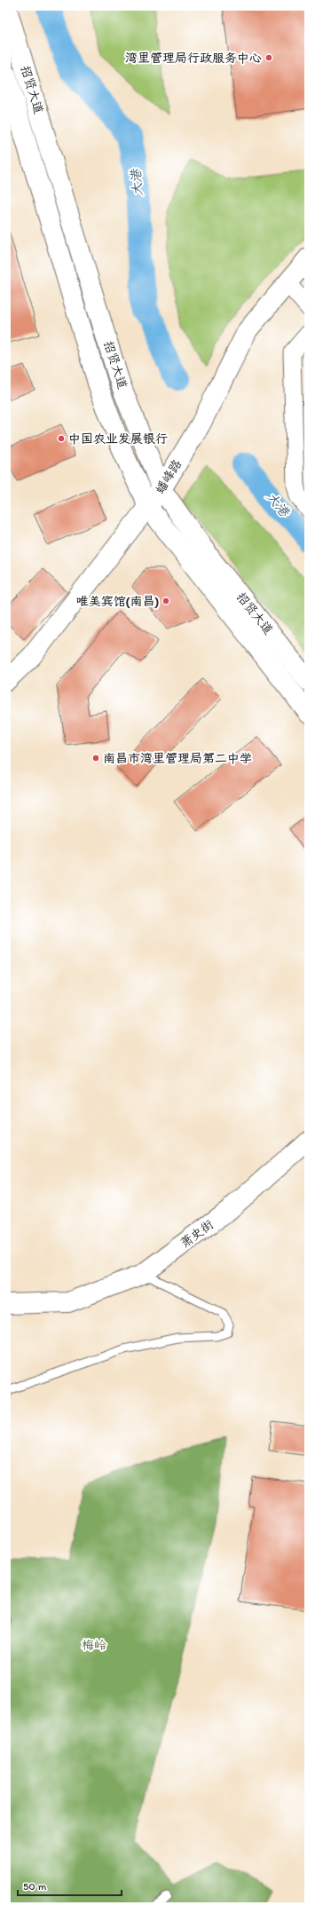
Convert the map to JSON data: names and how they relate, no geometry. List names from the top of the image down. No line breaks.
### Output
{"streets":{"main road":["招贤大道","蟠峰路","萧史街"]},"crossings":[["招贤大道","蟠峰路"]],"water":["大港"],"parks":["梅岭"],"places":["湾里管理局行政服务中心","中国农业发展银行","唯美宾馆(南昌)","南昌市湾里管理局第二中学"],"scale_bar":"50 m"}
